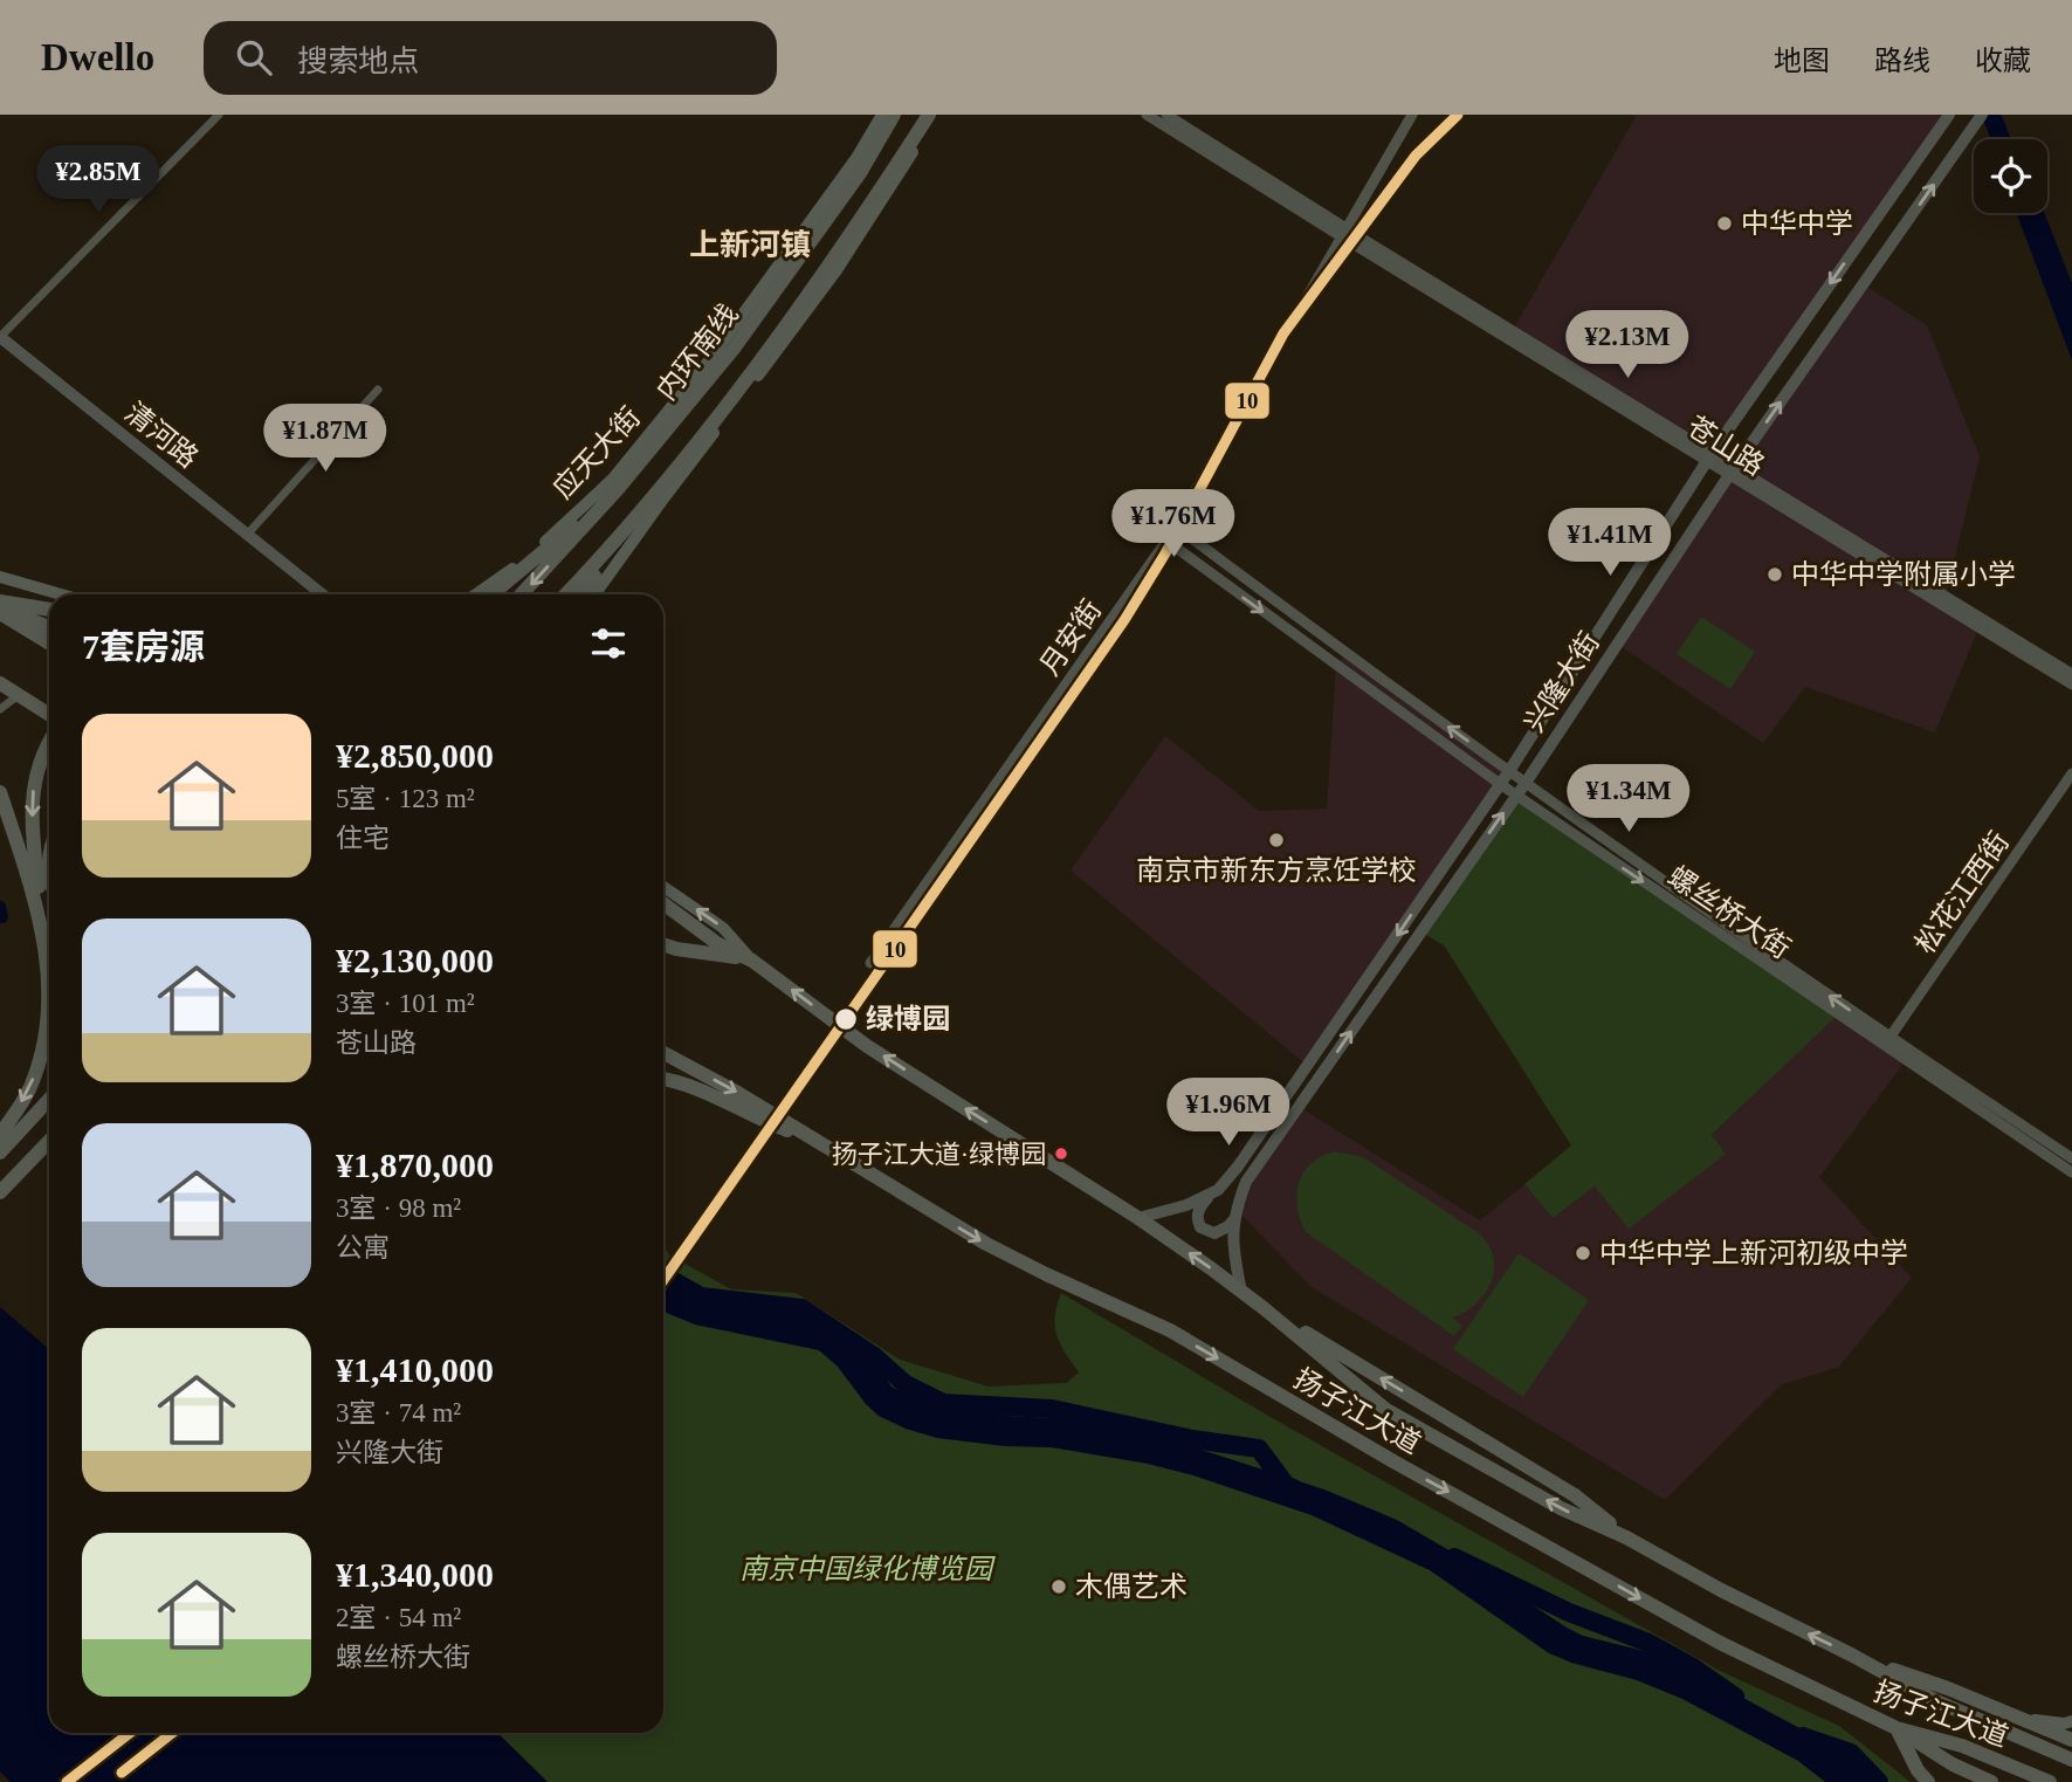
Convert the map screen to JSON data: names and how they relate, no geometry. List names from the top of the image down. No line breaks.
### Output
{"streets":{"highway":["内环南线","扬子江大道"],"main road":["清河路","应天大街","兴隆大街"],"street":["苍山路","月安街","松花江西街","螺丝桥大街"]},"crossings":[["苍山路","月安街"],["苍山路","兴隆大街"],["月安街","螺丝桥大街"],["兴隆大街","螺丝桥大街"],["兴隆大街","扬子江大道"],["松花江西街","螺丝桥大街"]],"districts":["上新河镇"],"parks":["南京中国绿化博览园"],"places":["中华中学","中华中学附属小学","南京市新东方烹饪学校","绿博园","扬子江大道·绿博园","中华中学上新河初级中学","木偶艺术"],"lines":["transit line 10"],"page":{"header":"Dwello","search":"搜索地点","nav":["地图","路线","收藏"],"price":["¥2.85M","¥2.13M","¥1.87M","¥1.76M","¥1.41M","¥1.34M","¥1.96M"],"heading":"7套房源","list":[{"name":"¥2,850,000","note":"5室 · 123 m² · 住宅"},{"name":"¥2,130,000","note":"3室 · 101 m² · 苍山路"},{"name":"¥1,870,000","note":"3室 · 98 m² · 公寓"},{"name":"¥1,410,000","note":"3室 · 74 m² · 兴隆大街"},{"name":"¥1,340,000","note":"2室 · 54 m² · 螺丝桥大街"}]}}
